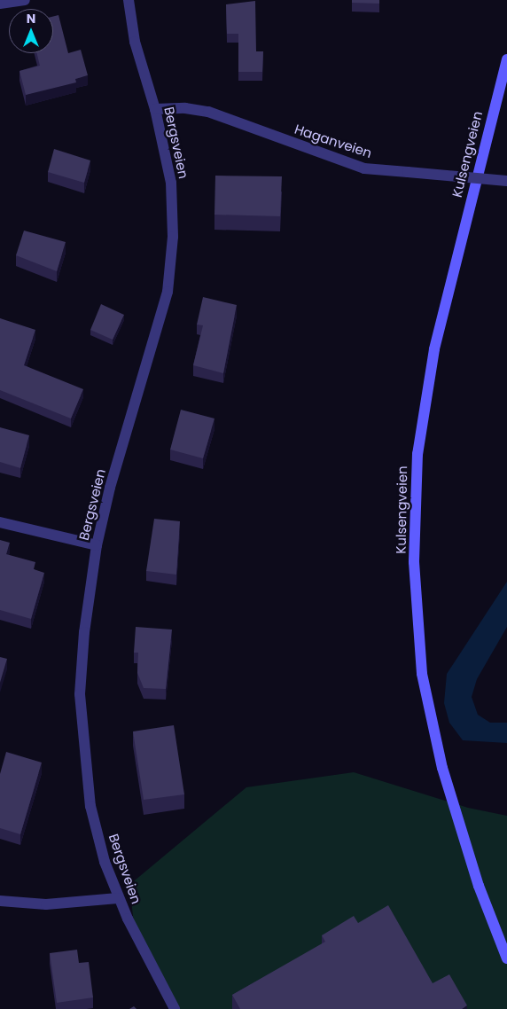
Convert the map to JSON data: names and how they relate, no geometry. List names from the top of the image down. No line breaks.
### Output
{"streets":{"main road":["Kulsengveien"],"street":["Haganveien","Bergsveien"]},"crossings":[["Haganveien","Bergsveien"]],"north":"top"}
